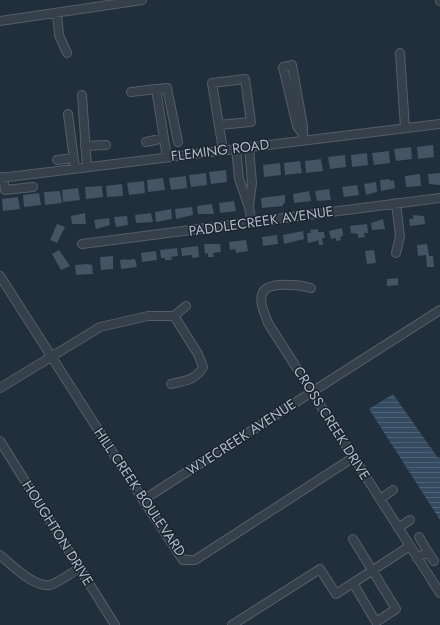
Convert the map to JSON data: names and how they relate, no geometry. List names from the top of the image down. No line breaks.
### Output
{"streets":{"street":["FLEMING ROAD","PADDLECREEK AVENUE","CROSS CREEK DRIVE","WYECREEK AVENUE","HILL CREEK BOULEVARD","HOUGHTON DRIVE"]},"crossings":[["CROSS CREEK DRIVE","WYECREEK AVENUE"],["CROSS CREEK DRIVE","HILL CREEK BOULEVARD"],["WYECREEK AVENUE","HILL CREEK BOULEVARD"]]}
